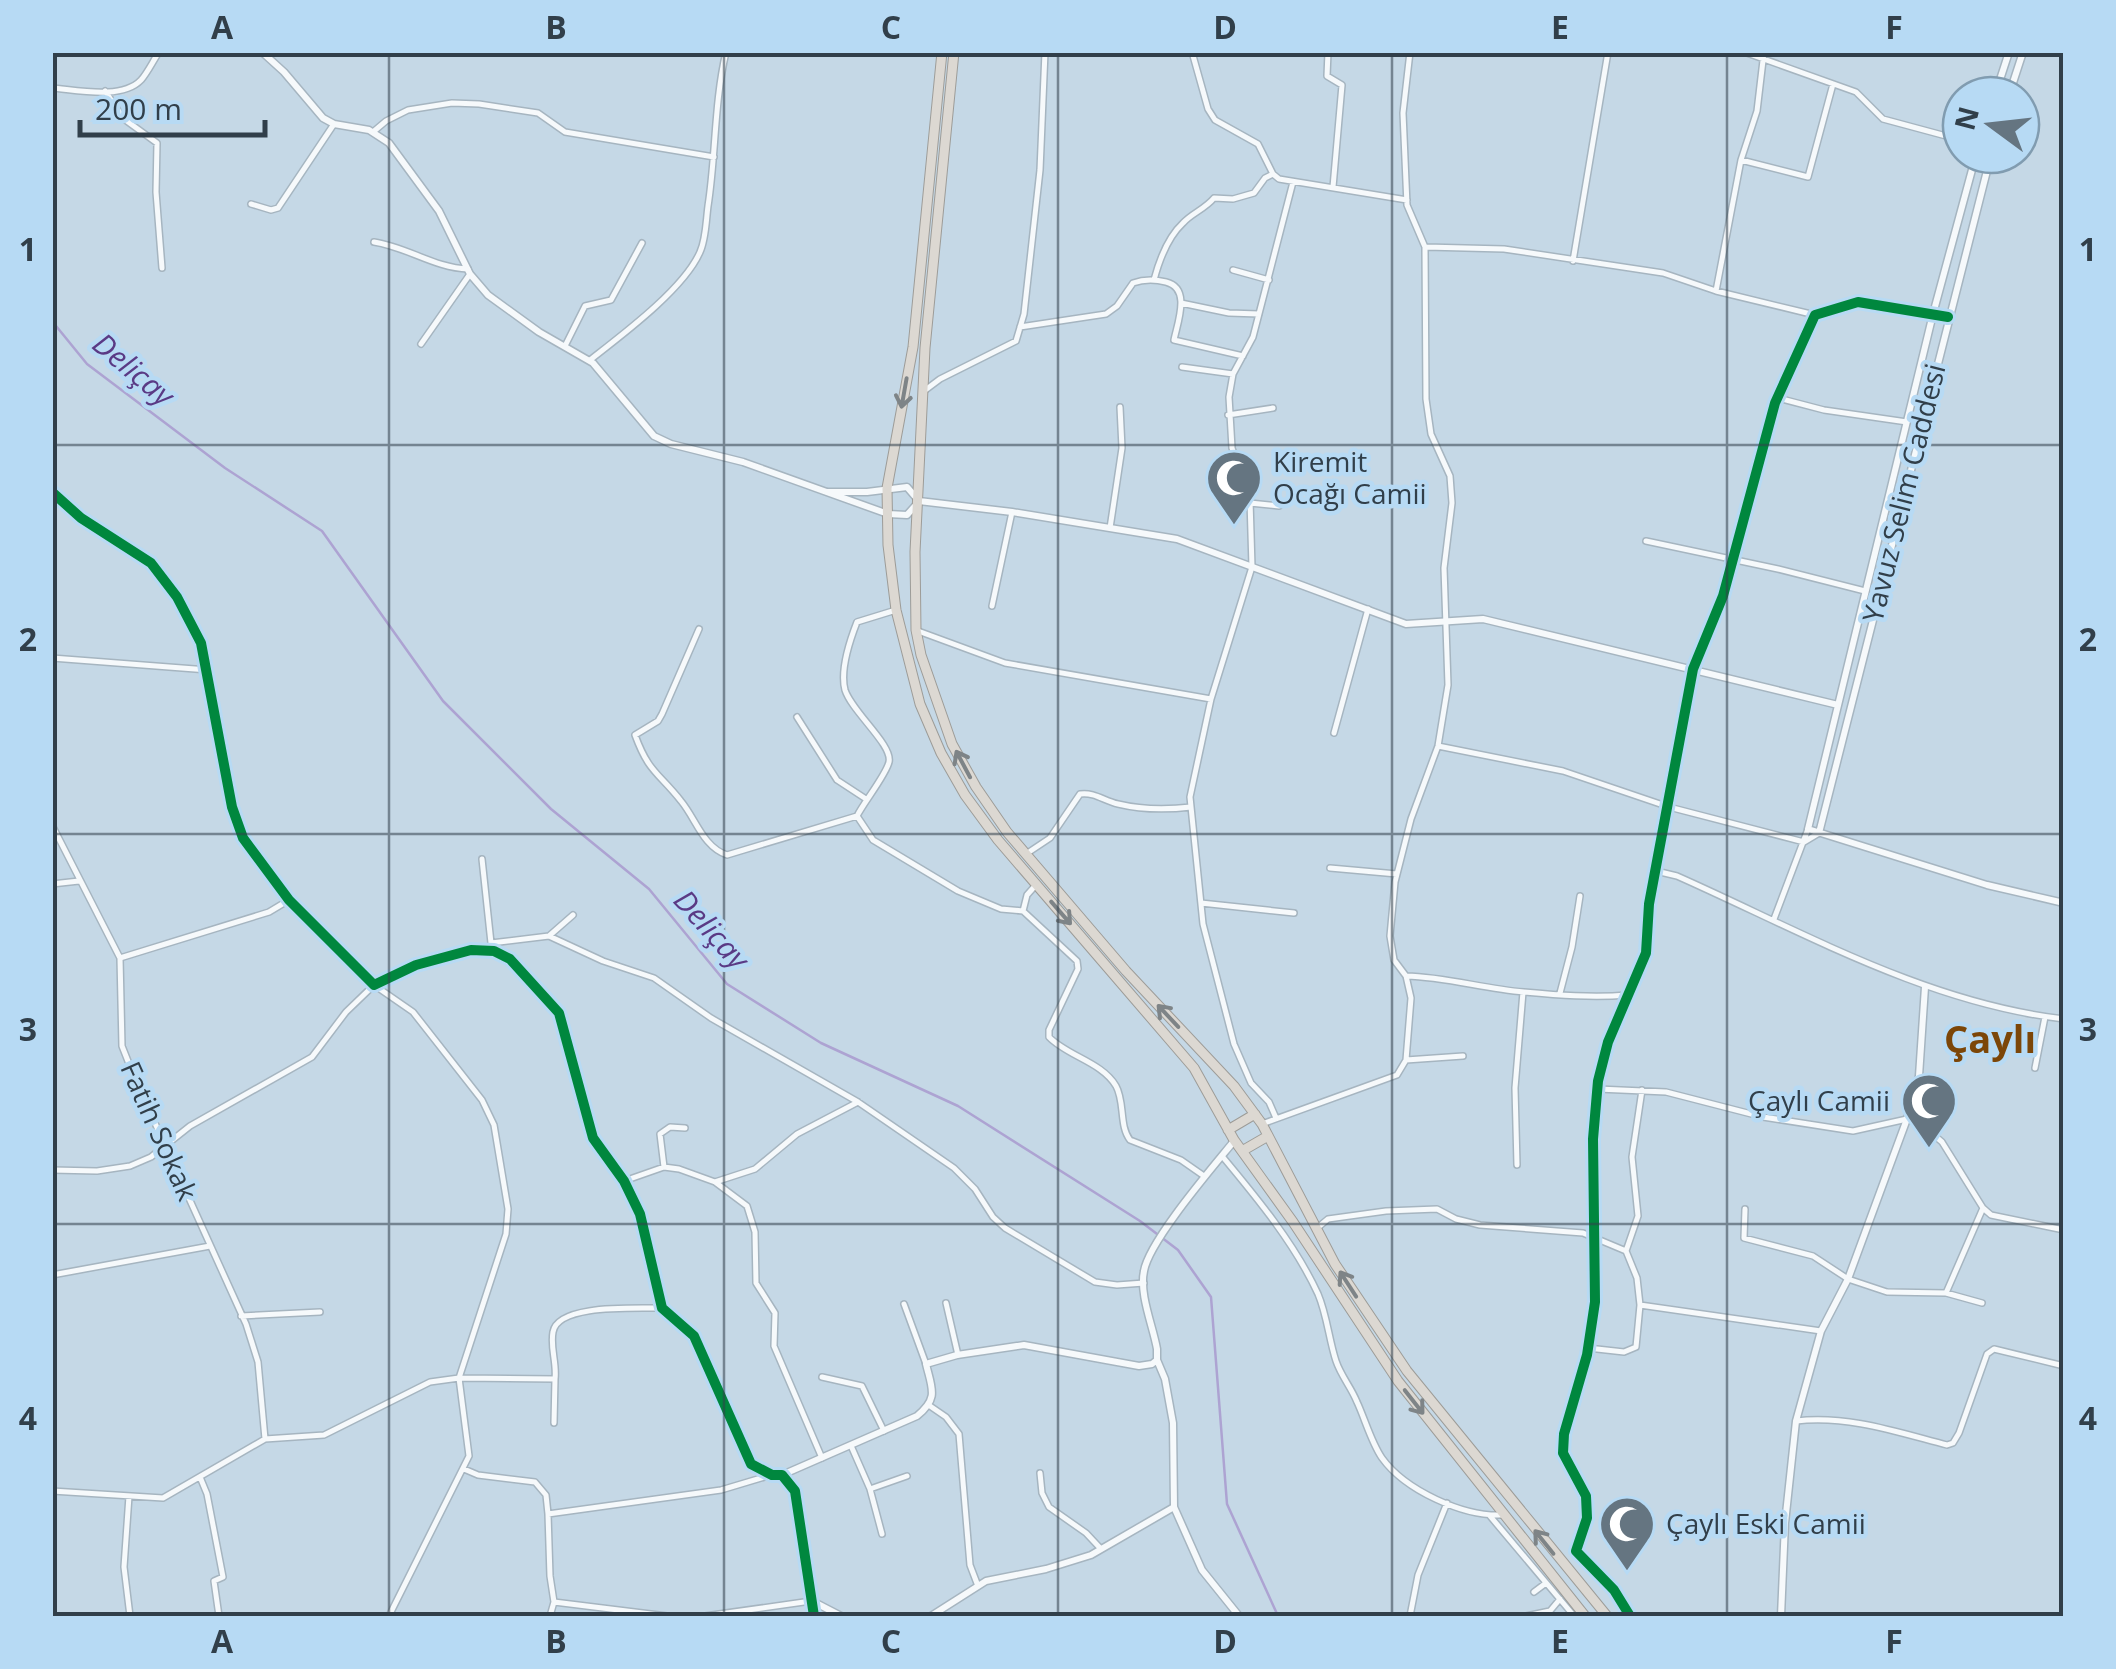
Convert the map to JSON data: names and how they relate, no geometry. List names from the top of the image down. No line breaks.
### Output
{"streets":{"street":["Yavuz Selim Caddesi","Fatih Sokak"]},"districts":["Çaylı"],"water":["Deliçay"],"places":{"mosque":["Kiremit Ocağı Camii","Çaylı Camii","Çaylı Eski Camii"]},"scale_bar":"200 m","north":"left","grid":{"columns":["A","B","C","D","E","F"],"rows":["1","2","3","4"]}}
